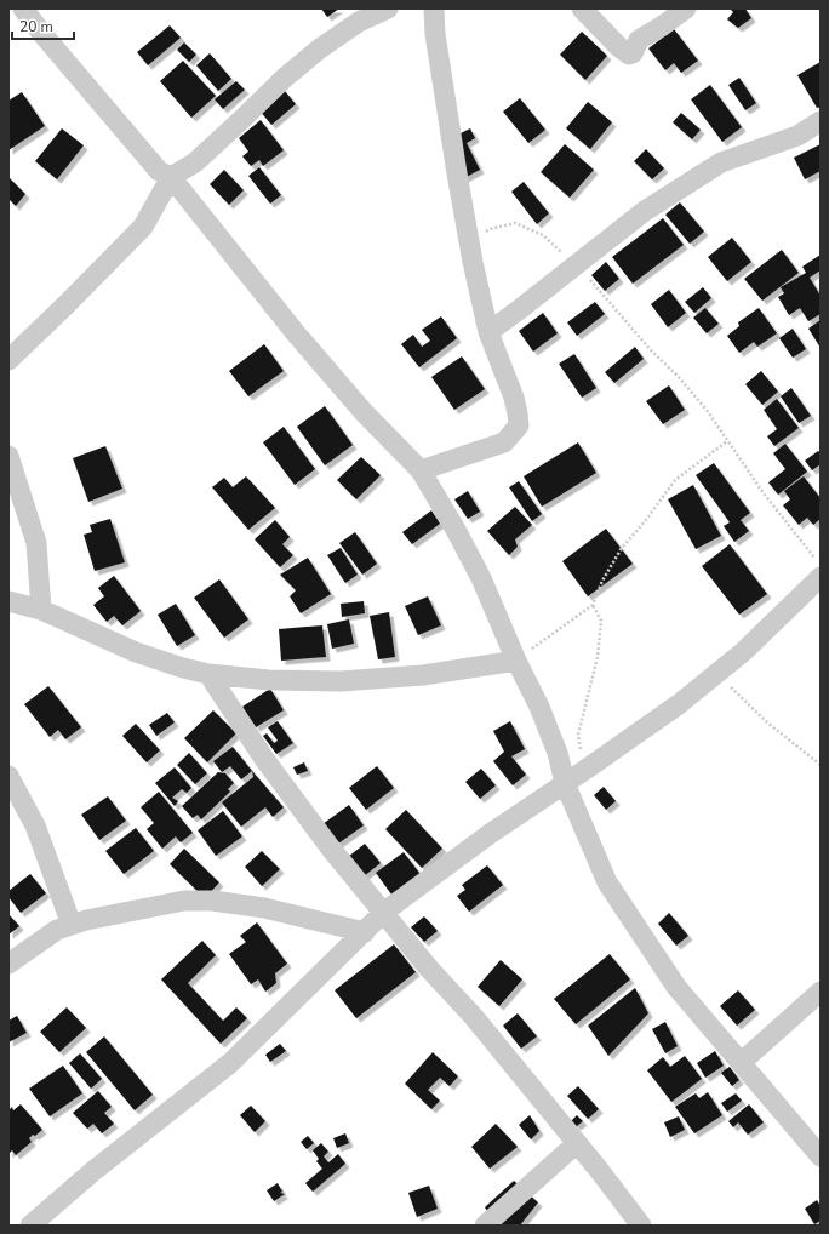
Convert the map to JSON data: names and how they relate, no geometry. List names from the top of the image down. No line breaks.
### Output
{"scale_bar":"20 m"}
